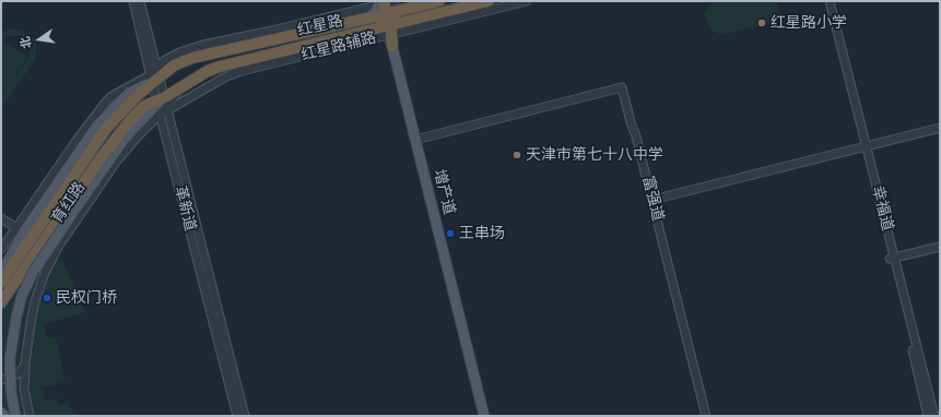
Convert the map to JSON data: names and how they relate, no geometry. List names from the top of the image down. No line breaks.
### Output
{"streets":{"highway":["红星路","育红路"],"main road":["增产道"],"street":["红星路辅路","富强道","革新道","幸福道"]},"crossings":[["红星路","红星路辅路"],["红星路","育红路"],["红星路","革新道"],["红星路辅路","育红路"],["红星路辅路","革新道"],["增产道","富强道"],["育红路","革新道"]],"places":["红星路小学","天津市第七十八中学","王串场","民权门桥"],"north":"left"}
